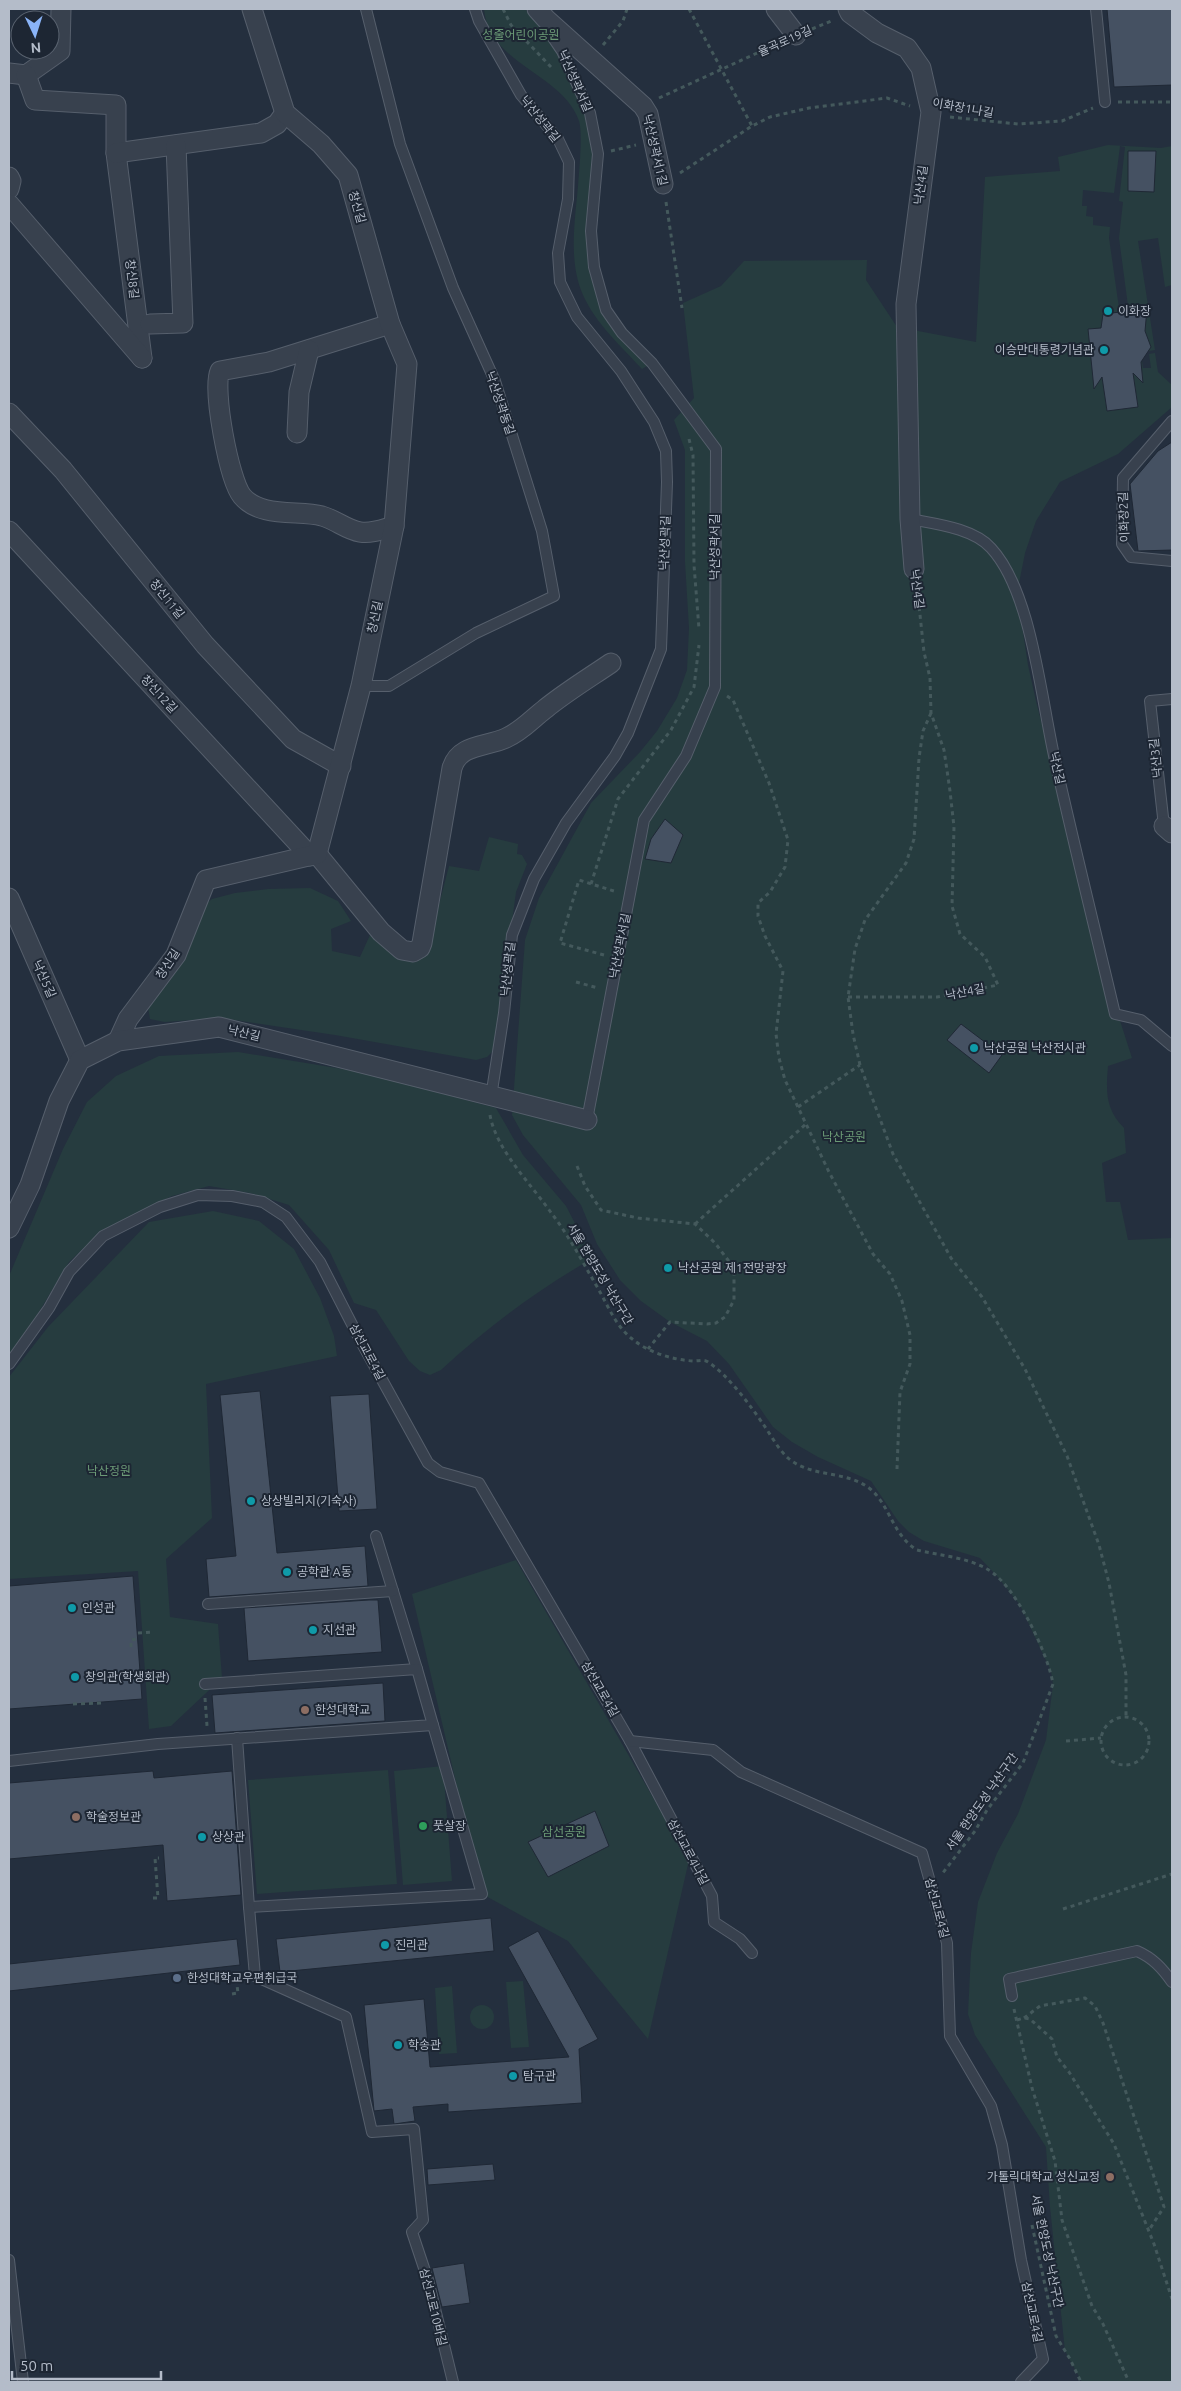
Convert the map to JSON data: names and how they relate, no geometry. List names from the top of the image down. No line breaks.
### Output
{"streets":{"street":["낙산성곽서1길","낙산4길","창신길","창신8길","창신11길","창신12길","낙산길","낙산5길"],"lane":["낙산성곽서길","낙산성곽길","낙산성곽동길","이화장2길","낙산3길","삼선교로4길","삼선교로4나길","삼선교로10바길"],"path":["율곡로19길","이화장1나길","서울 한양도성 낙산구간"]},"crossings":[["율곡로19길","낙산성곽서1길"],["낙산성곽서길","낙산성곽서1길"],["낙산성곽서길","낙산길"],["이화장1나길","낙산성곽서1길"],["이화장1나길","낙산4길"],["낙산성곽길","낙산길"],["낙산성곽길","서울 한양도성 낙산구간"],["낙산4길","낙산길"],["창신길","낙산성곽동길"],["창신길","창신11길"],["창신길","창신12길"],["창신길","낙산길"],["낙산길","낙산5길"],["낙산길","서울 한양도성 낙산구간"],["삼선교로4길","삼선교로4나길"]],"parks":["성줄어린이공원","낙산공원","낙산정원","삼선공원"],"places":["이화장","이승만대통령기념관","낙산공원 낙산전시관","낙산공원 제1전망광장","상상빌리지(기숙사)","공학관 A동","인성관","지선관","창의관(학생회관)","한성대학교","학술정보관","풋살장","상상관","진리관","한성대학교우편취급국","학송관","탐구관","가톨릭대학교 성신교정"],"scale_bar":"50 m","north":"bottom"}
